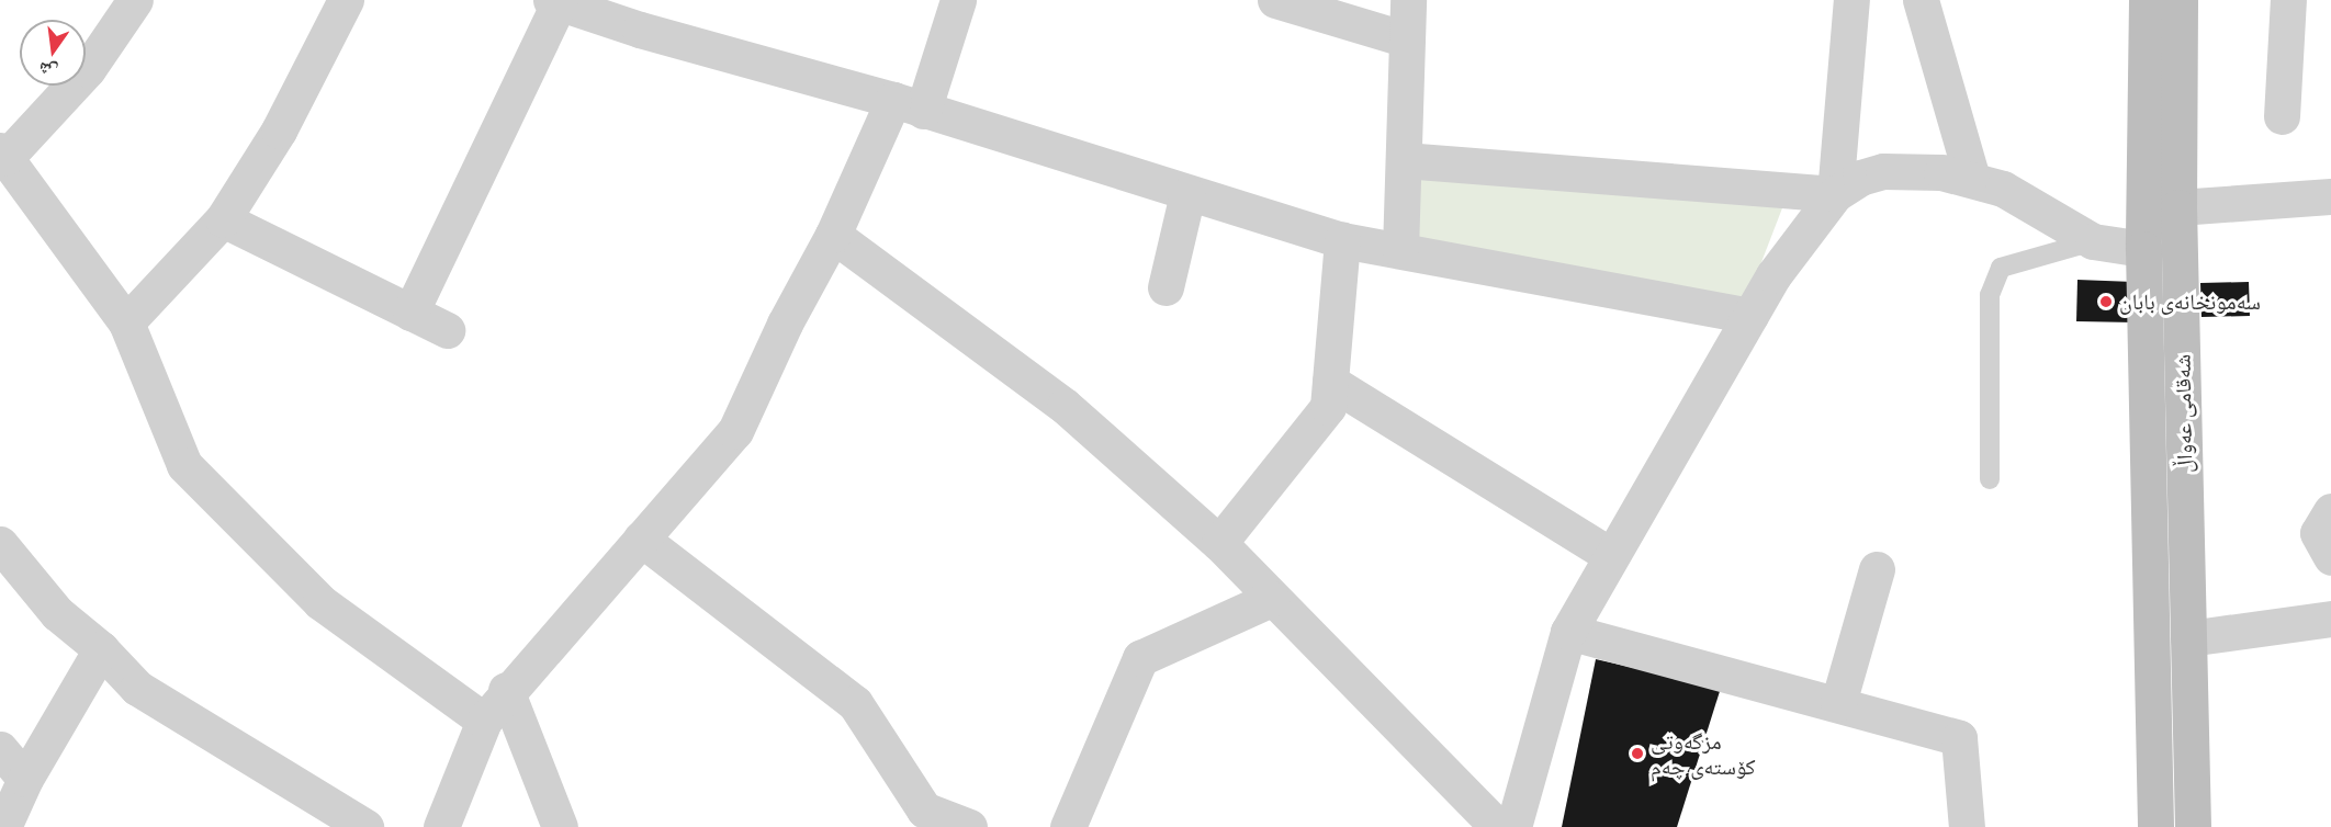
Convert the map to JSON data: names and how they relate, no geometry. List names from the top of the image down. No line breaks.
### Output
{"streets":{"main road":["شەقامی عەواڵ"]},"places":["سەمونخانەی بابان","مزگه‌وتی کۆستەی چەم"],"north":"bottom"}
